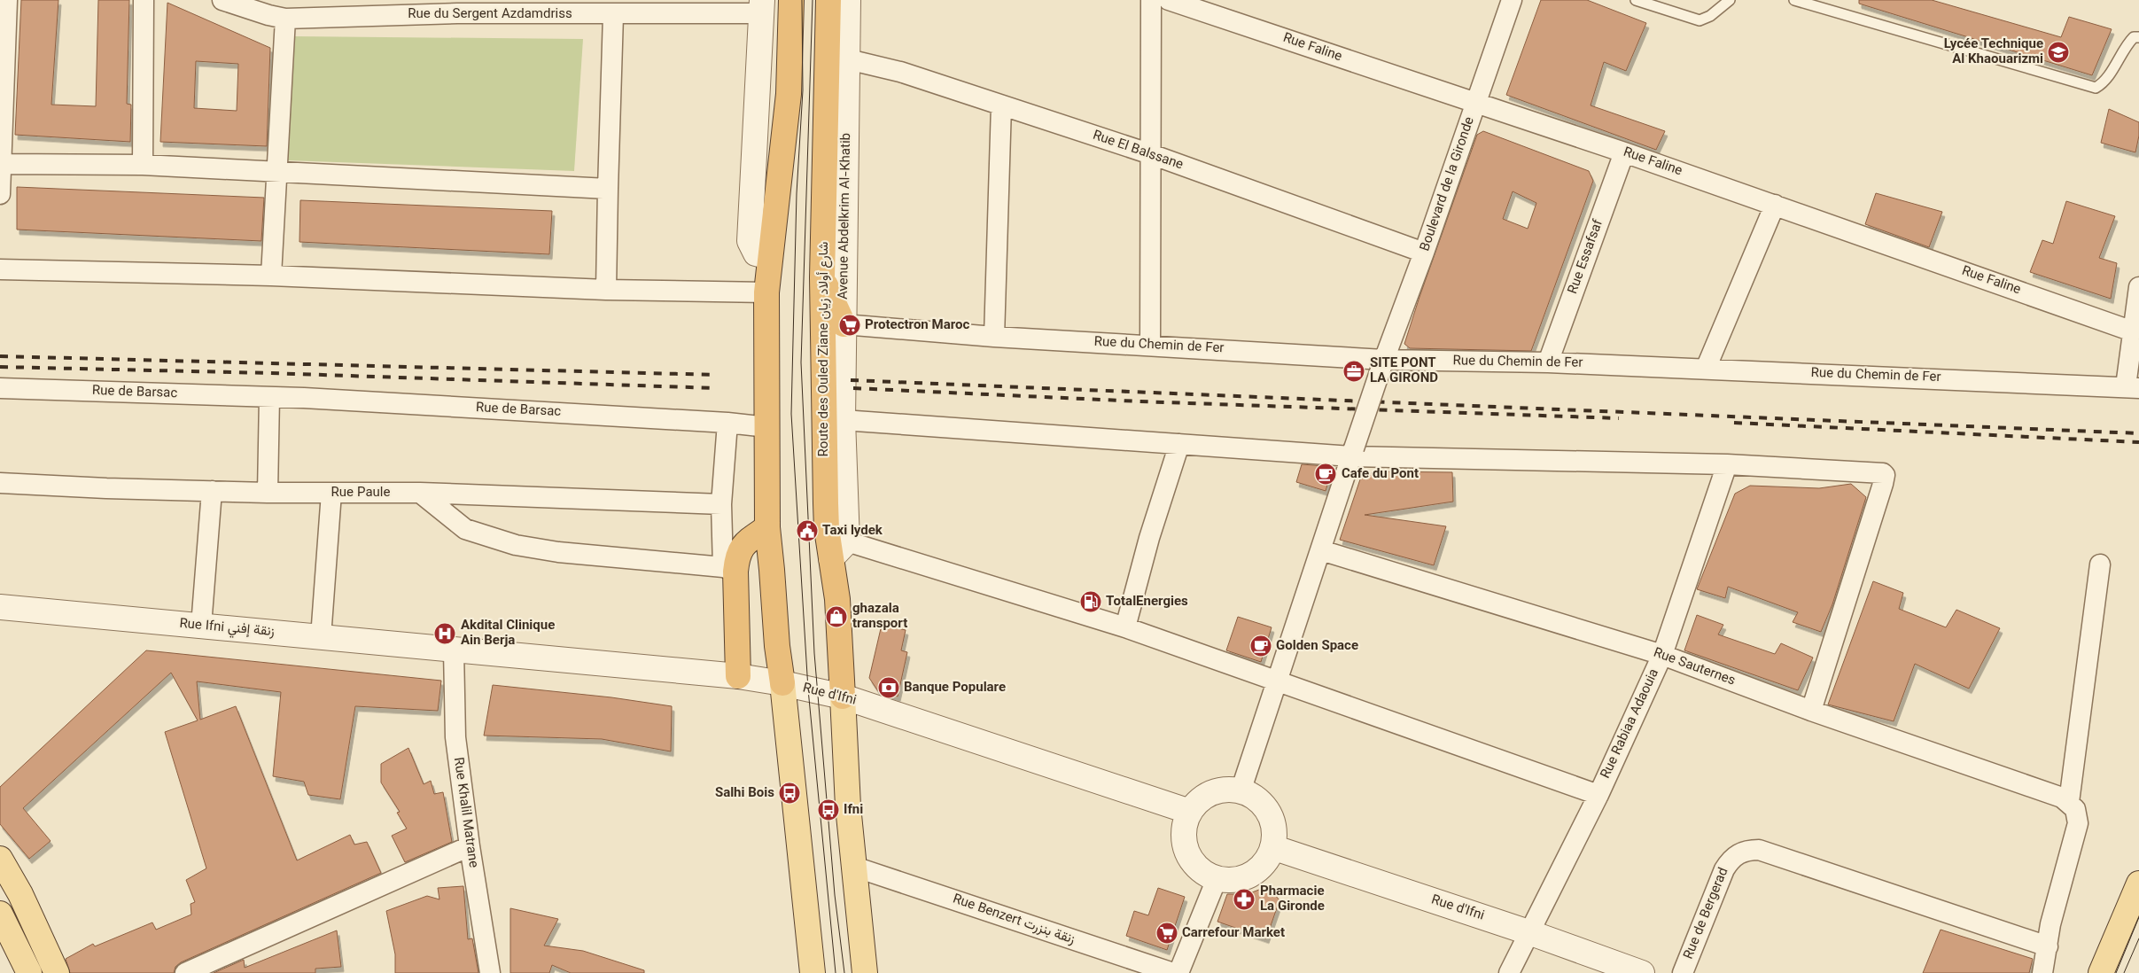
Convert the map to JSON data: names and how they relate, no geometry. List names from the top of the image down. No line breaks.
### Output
{"streets":{"highway":["Route des Ouled Ziane شارع أولاد زيان"],"street":["Rue du Sergent Azdamdriss","Rue Faline","Rue El Balssane","Boulevard de la Gironde","Avenue Abdelkrim Al-Khatib","Rue Essafsaf","Rue du Chemin de Fer","Rue de Barsac","Rue Paule","Rue Ifni زنقة إفني","Rue Sauternes","Rue d'Ifni","Rue Rabiaa Adaouia","Rue Khalil Matrane","Rue de Bergerad","Rue Benzert زنقة بنزرت"]},"crossings":[["Rue Faline","Boulevard de la Gironde"],["Rue Faline","Rue Essafsaf"],["Rue El Balssane","Boulevard de la Gironde"],["Rue El Balssane","Avenue Abdelkrim Al-Khatib"],["Boulevard de la Gironde","Rue du Chemin de Fer"],["Avenue Abdelkrim Al-Khatib","Rue du Chemin de Fer"],["Rue Essafsaf","Rue du Chemin de Fer"],["Route des Ouled Ziane شارع أولاد زيان","Rue d'Ifni"],["Rue Ifni زنقة إفني","Rue d'Ifni"],["Rue Ifni زنقة إفني","Rue Khalil Matrane"],["Rue Sauternes","Rue Rabiaa Adaouia"],["Rue d'Ifni","Rue Rabiaa Adaouia"],["Rue d'Ifni","Rue Khalil Matrane"]],"places":{"school or university":["Lycée Technique Al Khaouarizmi"],"supermarket":["Protectron Maroc","Carrefour Market"],"office":["SITE PONT LA GIROND"],"cafe":["Cafe du Pont","Golden Space"],"public building":["Taxi lydek"],"fuel station":["TotalEnergies"],"shop":["ghazala transport"],"hospital":["Akdital Clinique Ain Berja"],"bank":["Banque Populare"],"bus stop":["Salhi Bois","Ifni"],"pharmacy":["Pharmacie La Gironde"]}}
